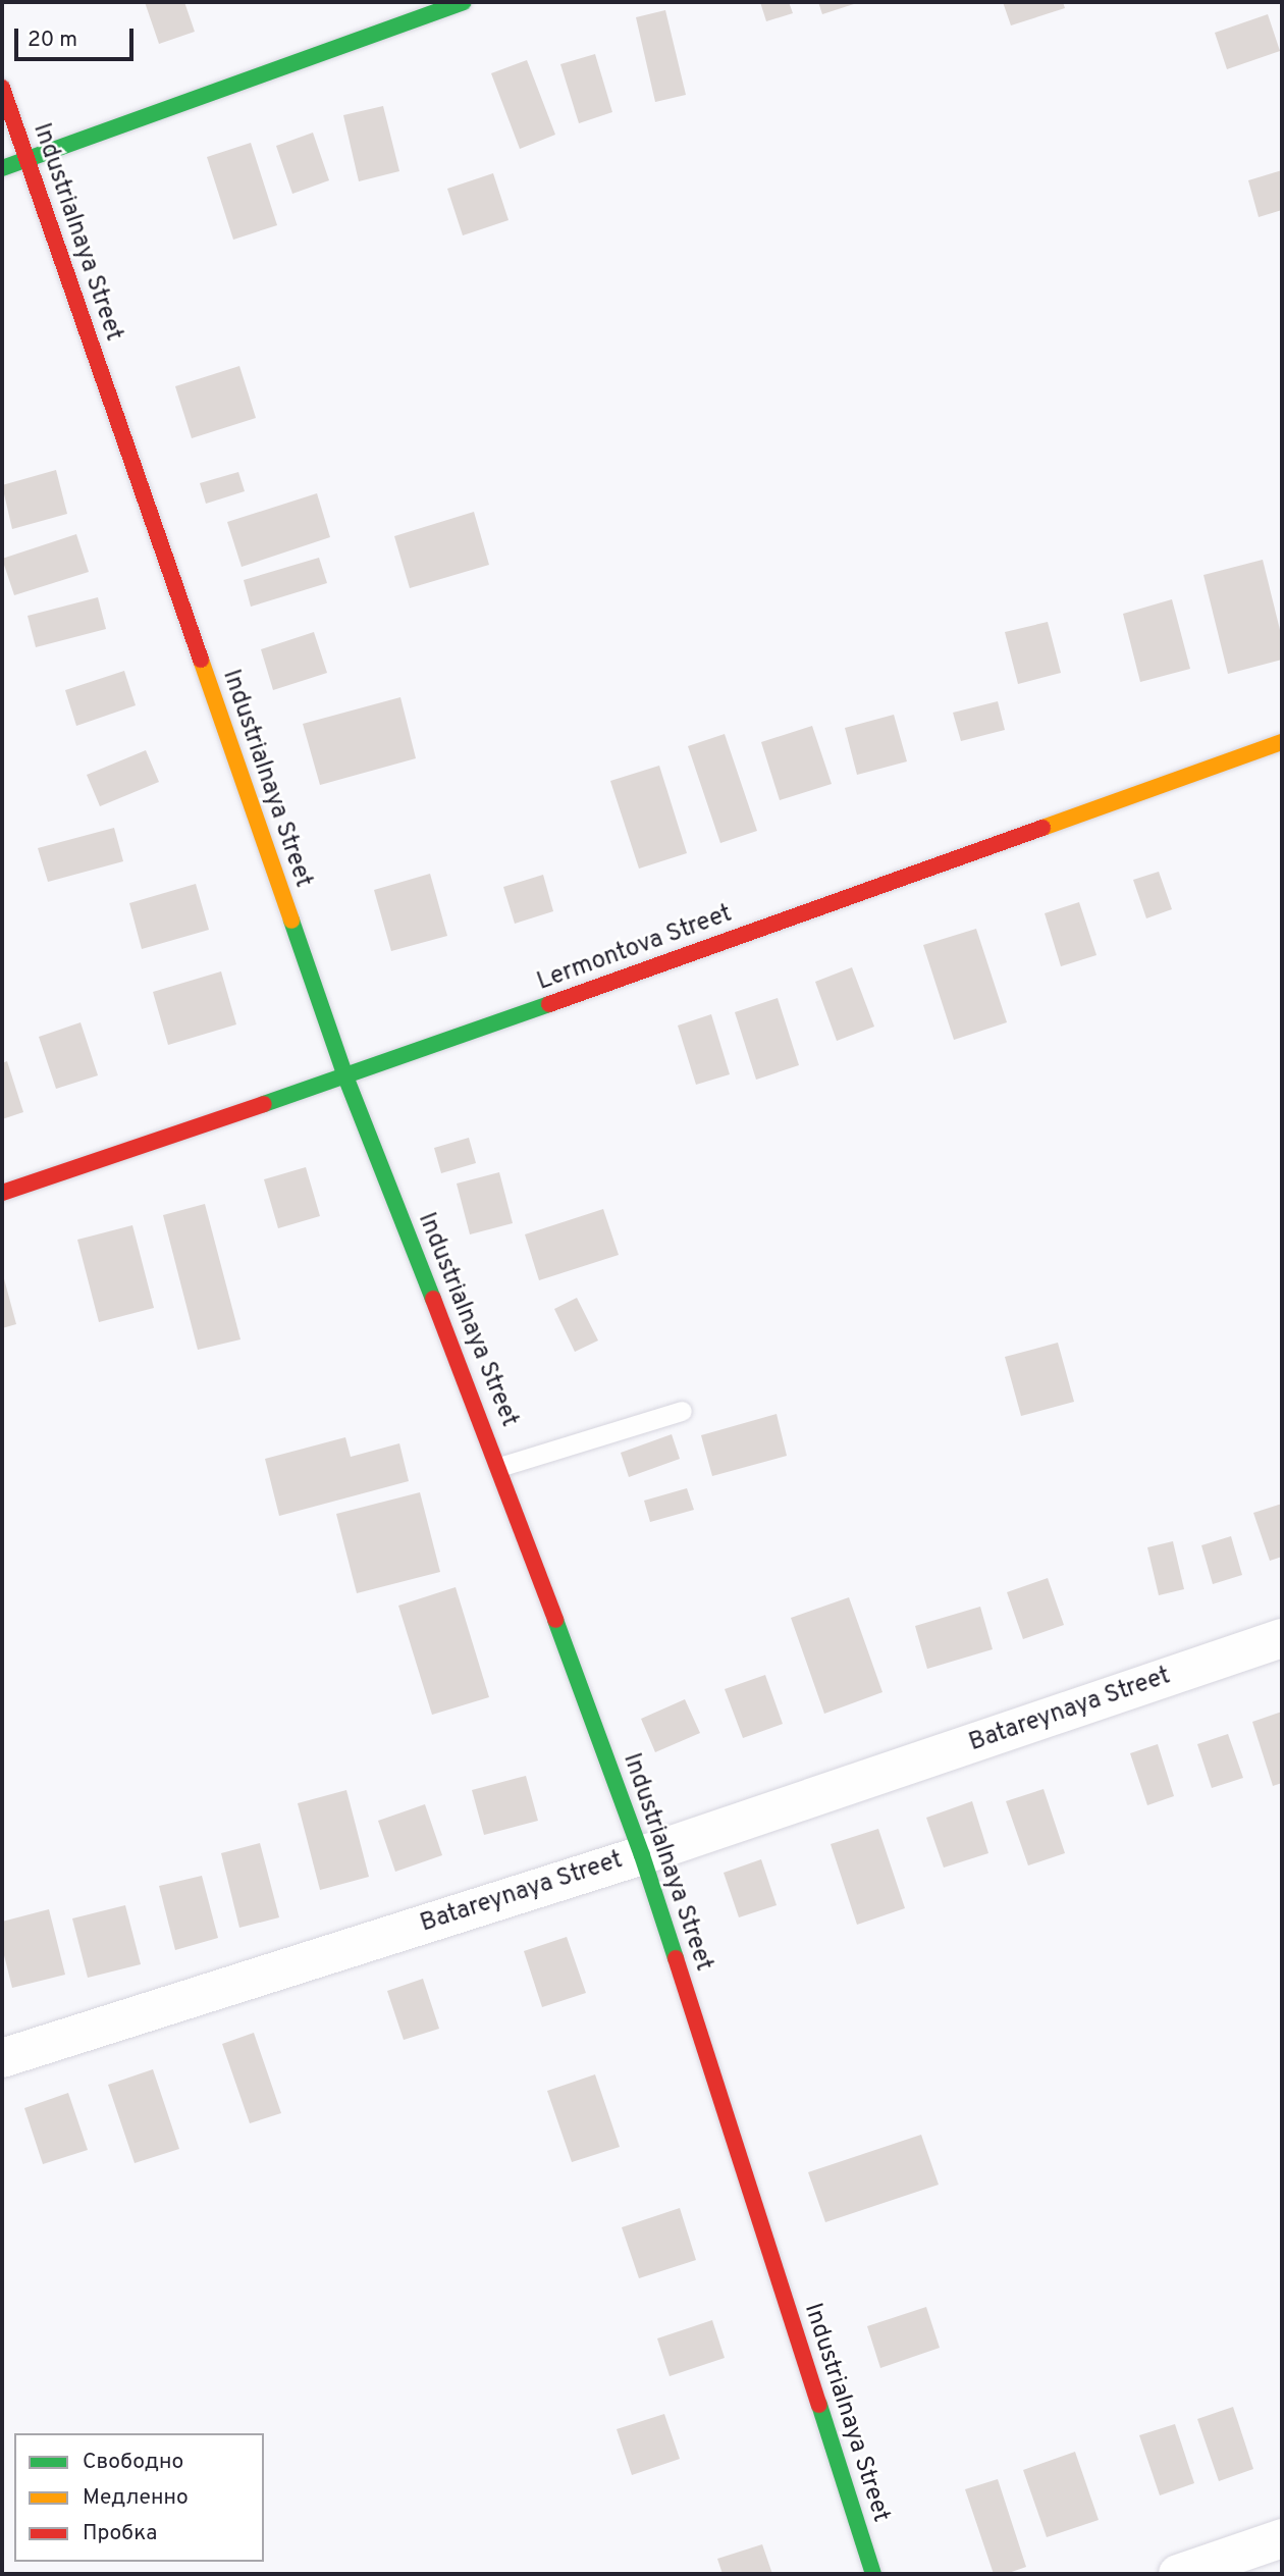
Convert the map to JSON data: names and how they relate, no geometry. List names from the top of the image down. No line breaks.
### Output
{"streets":{"street":["Industrialnaya Street","Lermontova Street","Batareynaya Street"]},"crossings":[["Industrialnaya Street","Lermontova Street"],["Industrialnaya Street","Batareynaya Street"]],"legend":["Свободно","Медленно","Пробка"],"scale_bar":"20 m"}
